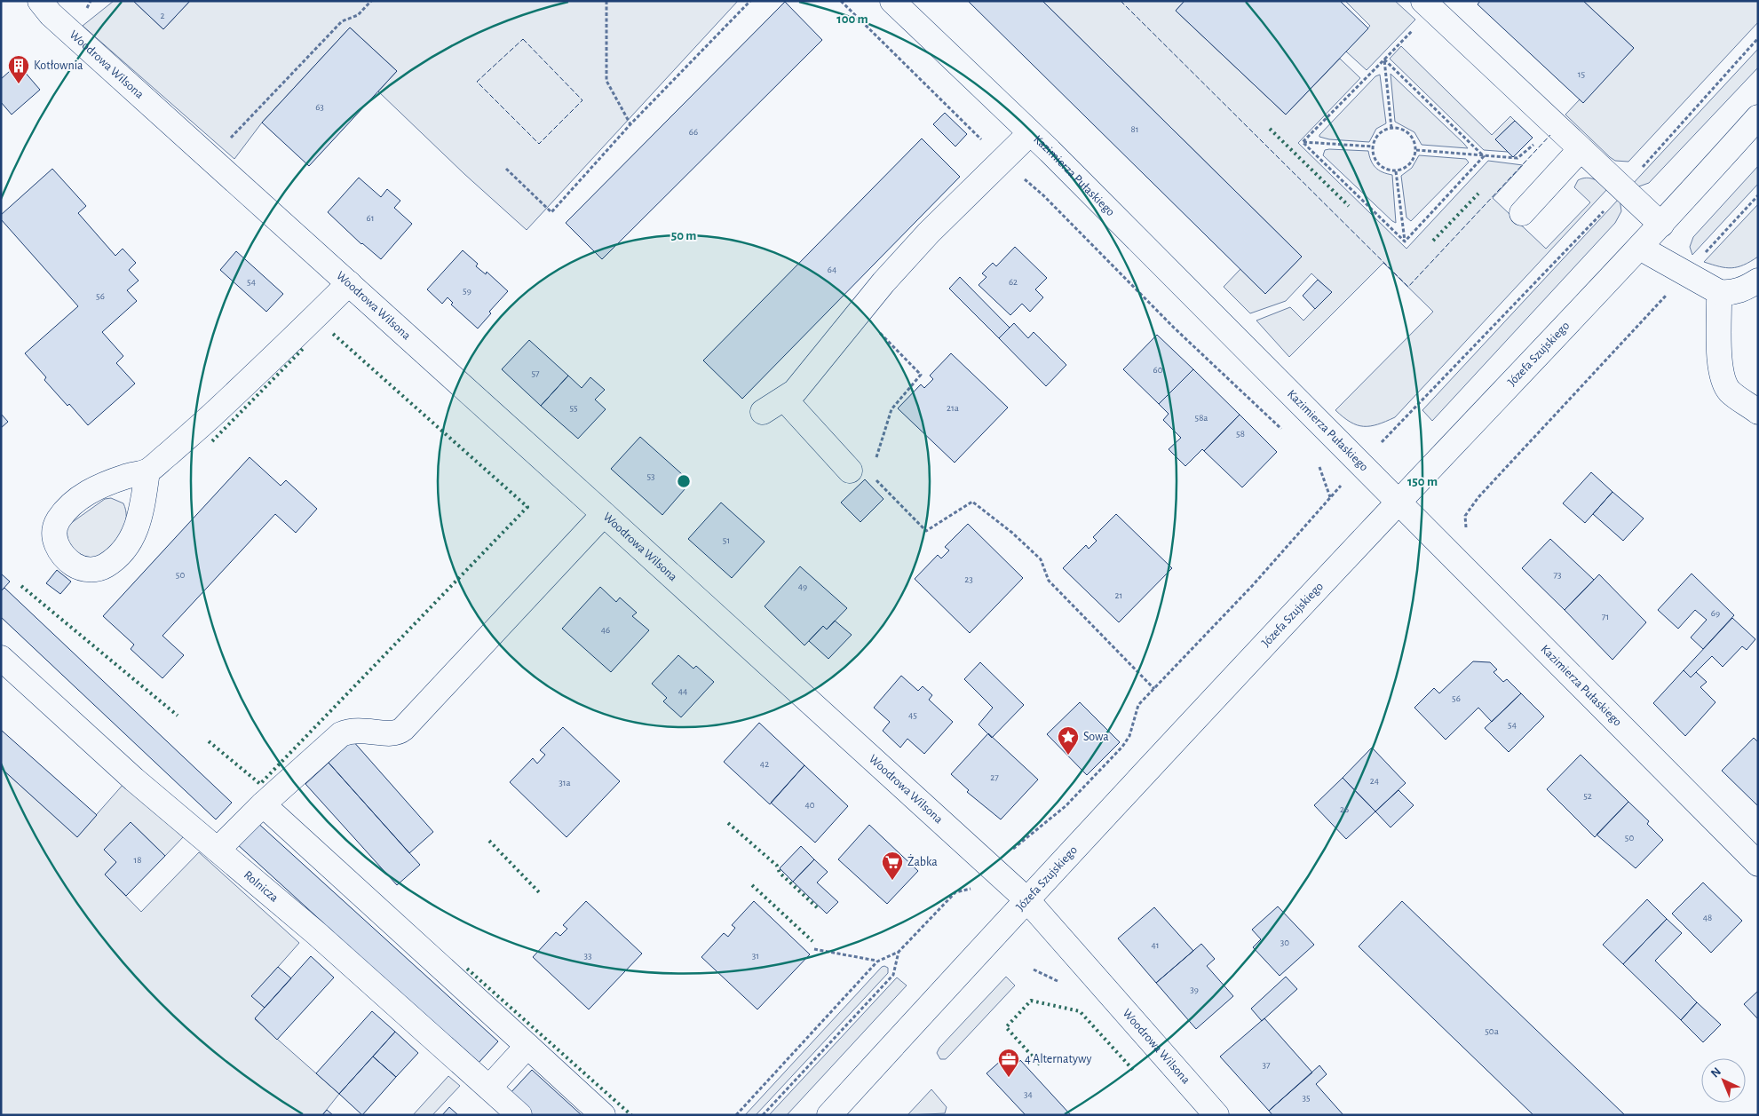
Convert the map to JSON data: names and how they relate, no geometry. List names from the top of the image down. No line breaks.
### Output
{"streets":{"street":["Woodrowa Wilsona","Kazimierza Pułaskiego","Józefa Szujskiego","Rolnicza"]},"crossings":[["Woodrowa Wilsona","Józefa Szujskiego"],["Kazimierza Pułaskiego","Józefa Szujskiego"]],"places":{"building":["Kotłownia"],"place":["Sowa"],"supermarket":["Żabka"],"office":["4 Alternatywy"]},"house_numbers":["2","15","63","81","66","61","64","54","62","59","56","60","57","55","21a","58a","58","53","51","50","73","23","49","21","69","71","46","44","56","45","54","42","27","24","31a","52","40","26","50","18","48","30","41","33","31","39","50a","37","34","35"],"north":"top left","rings":["100 m","50 m","150 m"]}
